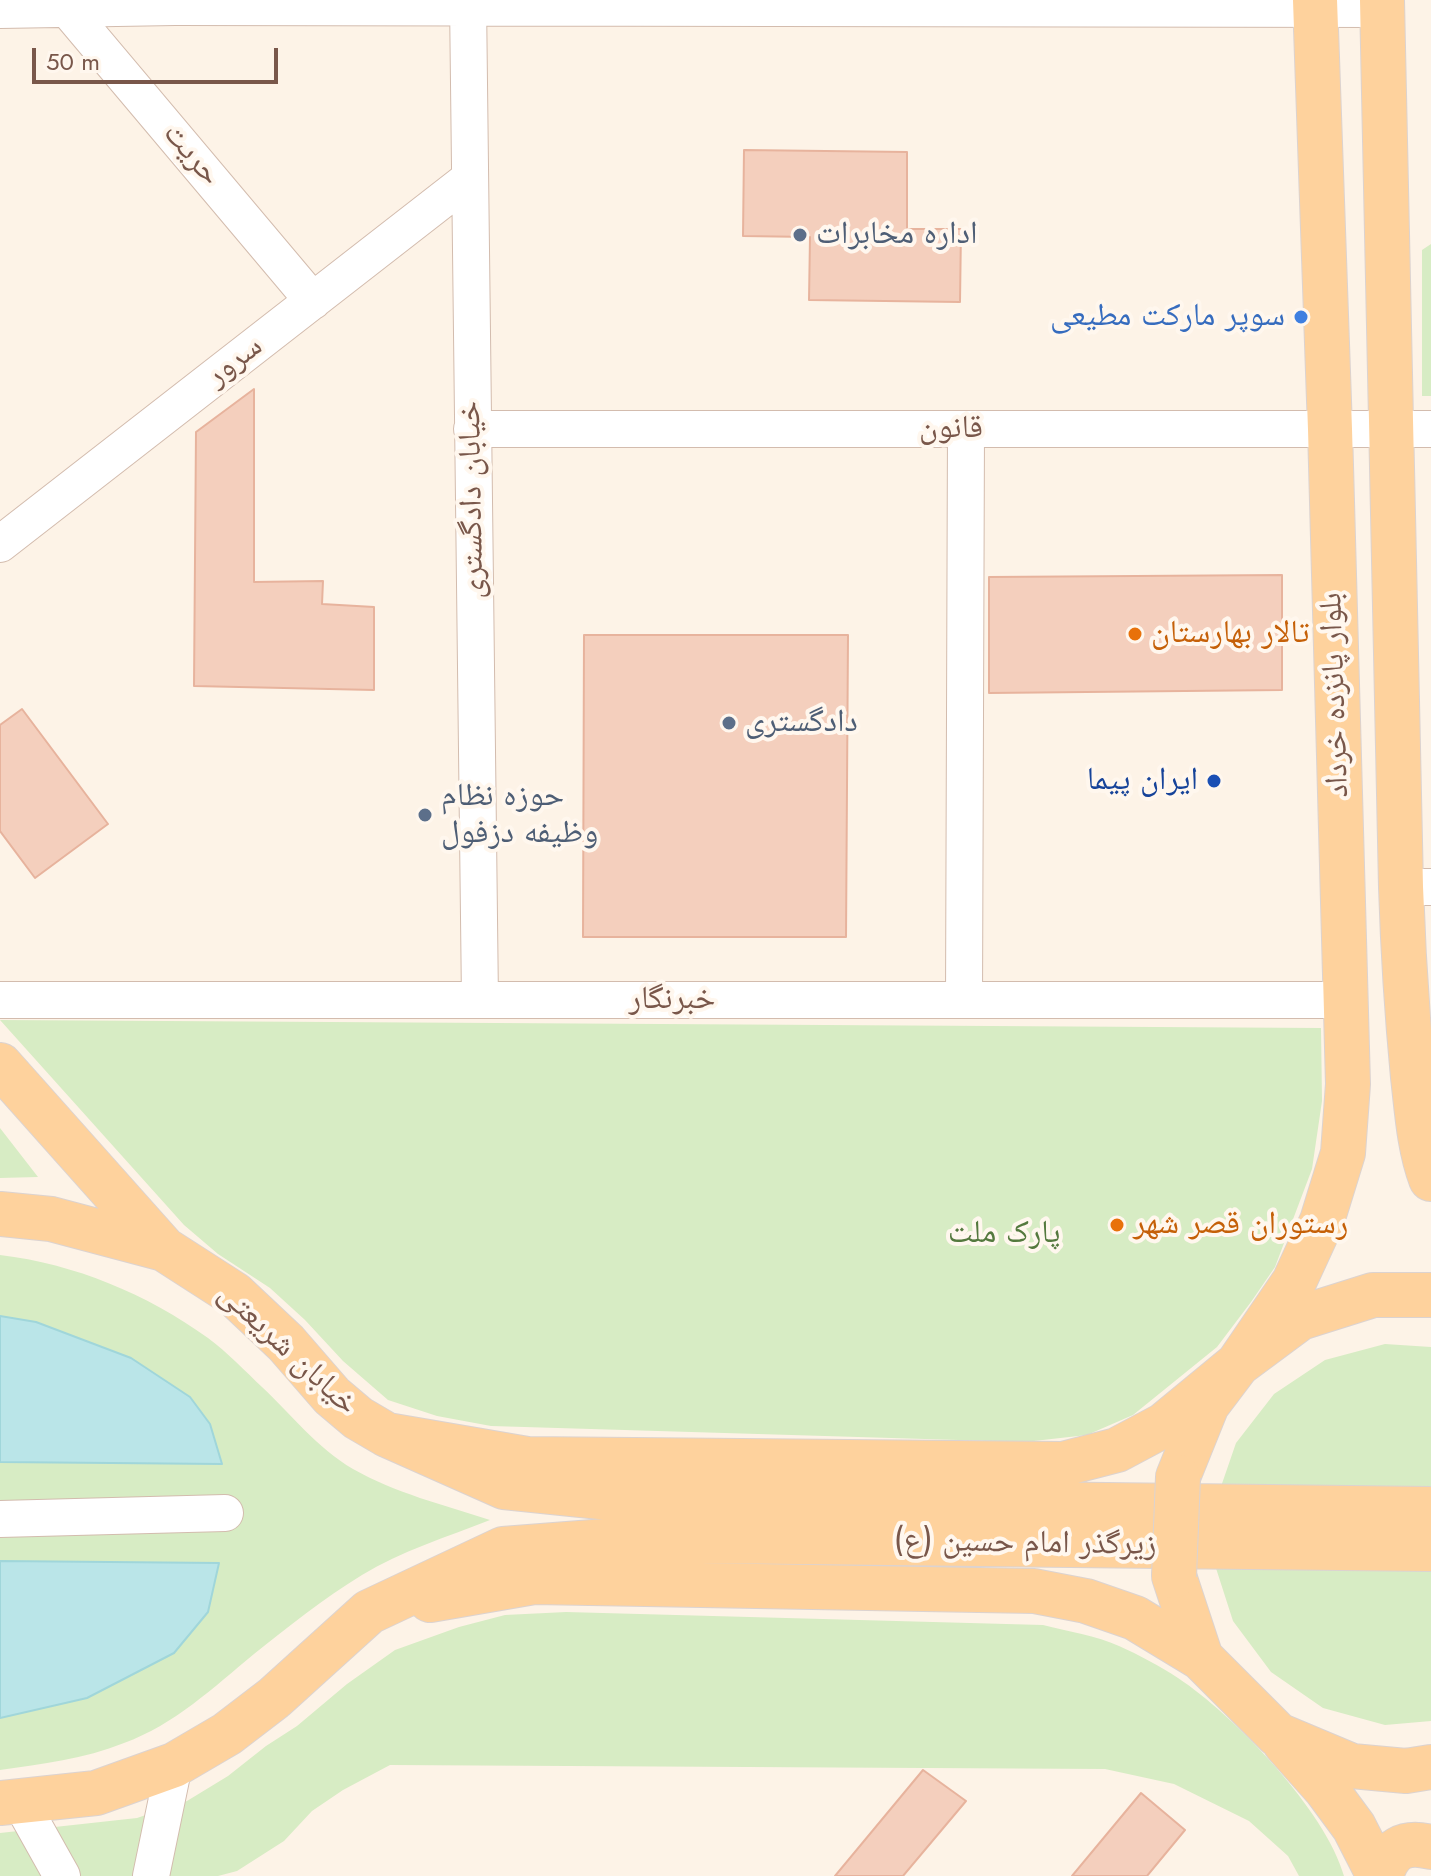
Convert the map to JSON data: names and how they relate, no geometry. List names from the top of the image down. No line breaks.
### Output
{"streets":{"main road":["بلوار پانزده خرداد","خیابان شریعتی","زیرگذر امام حسین (ع)"],"street":["حریت","سرور","قانون","خیابان دادگستری","خبرنگار"]},"crossings":[["حریت","سرور"],["سرور","خیابان دادگستری"],["قانون","خیابان دادگستری"],["قانون","بلوار پانزده خرداد"],["خیابان دادگستری","خبرنگار"],["بلوار پانزده خرداد","خبرنگار"],["خیابان شریعتی","زیرگذر امام حسین (ع)"]],"parks":["پارک ملت"],"places":["اداره مخابرات","سوپر مارکت مطیعی","تالار بهارستان","دادگستری","ایران پیما","حوزه نظام وظیفه دزفول","رستوران قصر شهر"],"scale_bar":"50 m"}
